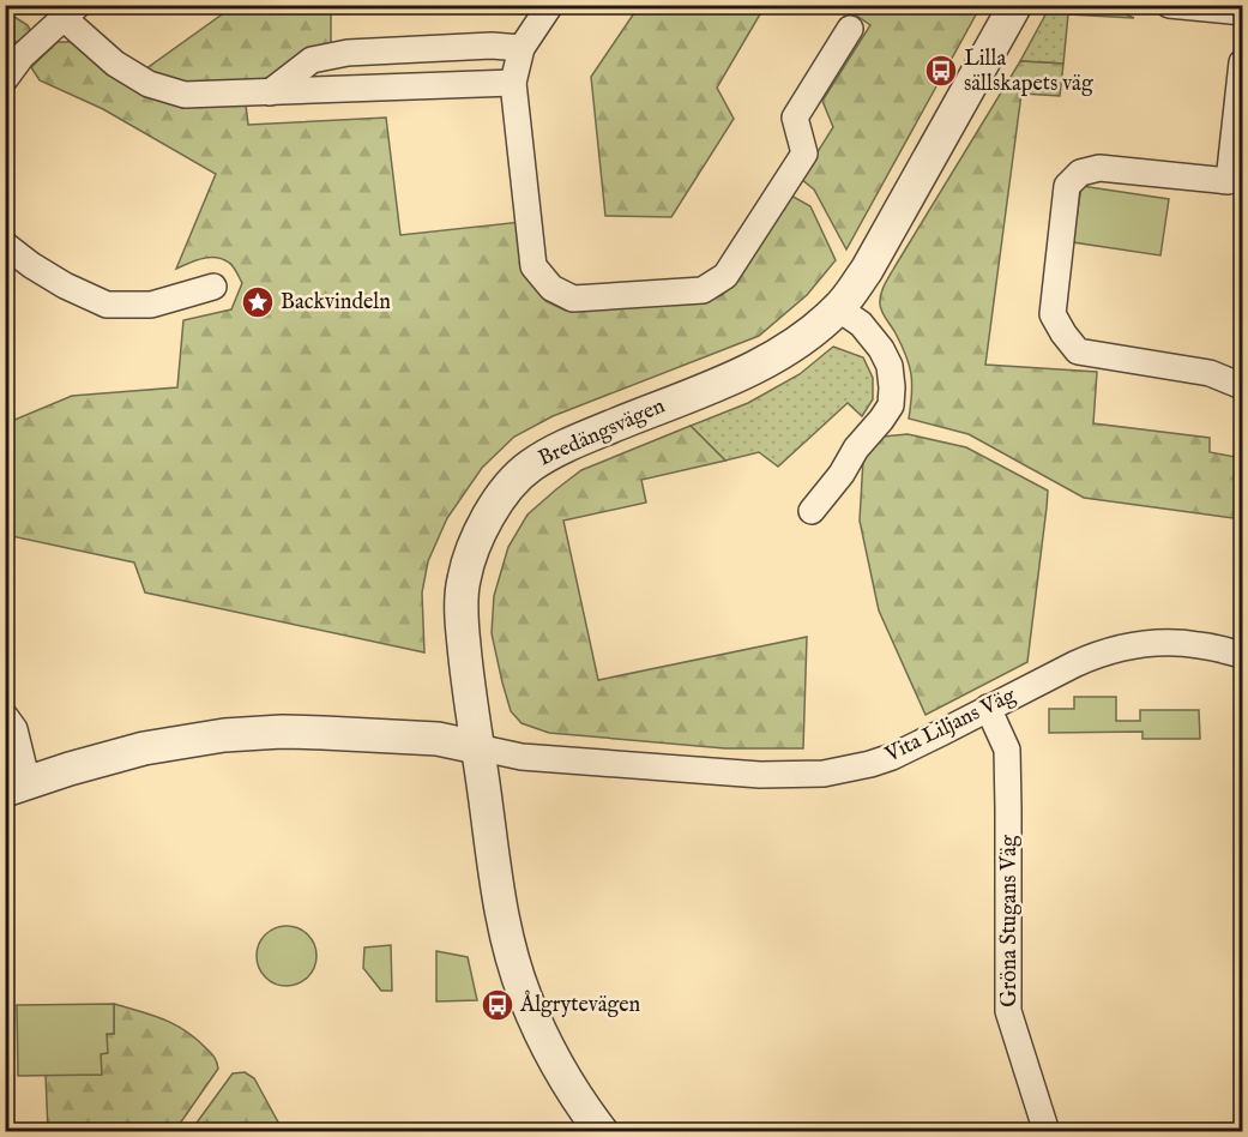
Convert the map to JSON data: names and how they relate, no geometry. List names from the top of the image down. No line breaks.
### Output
{"streets":{"street":["Bredängsvägen","Vita Liljans Väg","Gröna Stugans Väg"]},"crossings":[["Bredängsvägen","Vita Liljans Väg"],["Vita Liljans Väg","Gröna Stugans Väg"]],"places":{"bus stop":["Lilla sällskapets väg","Ålgrytevägen"],"place":["Backvindeln"]}}
